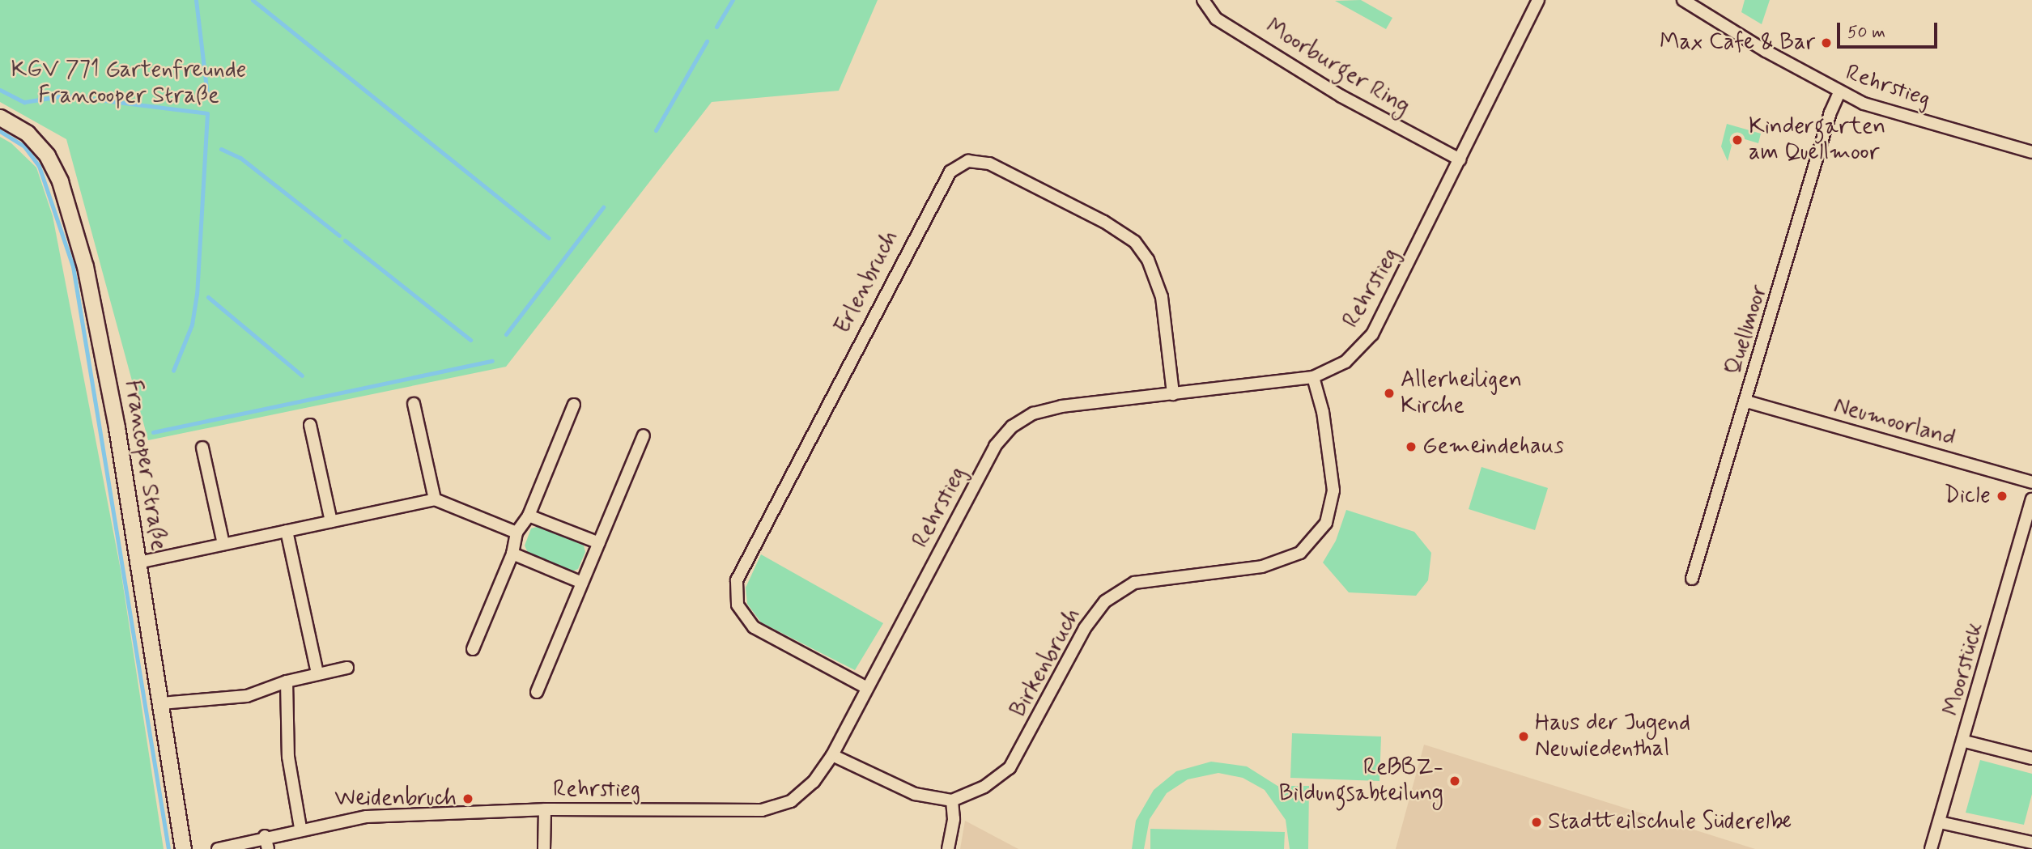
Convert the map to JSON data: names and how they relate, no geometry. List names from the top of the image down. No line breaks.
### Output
{"streets":{"main road":["Francoper Straße"],"street":["Moorburger Ring","Rehrstieg","Erlenbruch","Quellmoor","Neumoorland","Birkenbruch","Moorstück"]},"crossings":[["Moorburger Ring","Rehrstieg"],["Rehrstieg","Erlenbruch"],["Rehrstieg","Quellmoor"],["Rehrstieg","Birkenbruch"],["Quellmoor","Neumoorland"]],"parks":["KGV 771 Gartenfreunde Francooper Straße"],"places":["Max Cafe & Bar","Kindergarten am Quellmoor","Allerheiligen Kirche","Gemeindehaus","Dicle","Haus der Jugend Neuwiedenthal","ReBBZ- Bildungsabteilung","Weidenbruch","Stadtteilschule Süderelbe"],"scale_bar":"50 m"}
